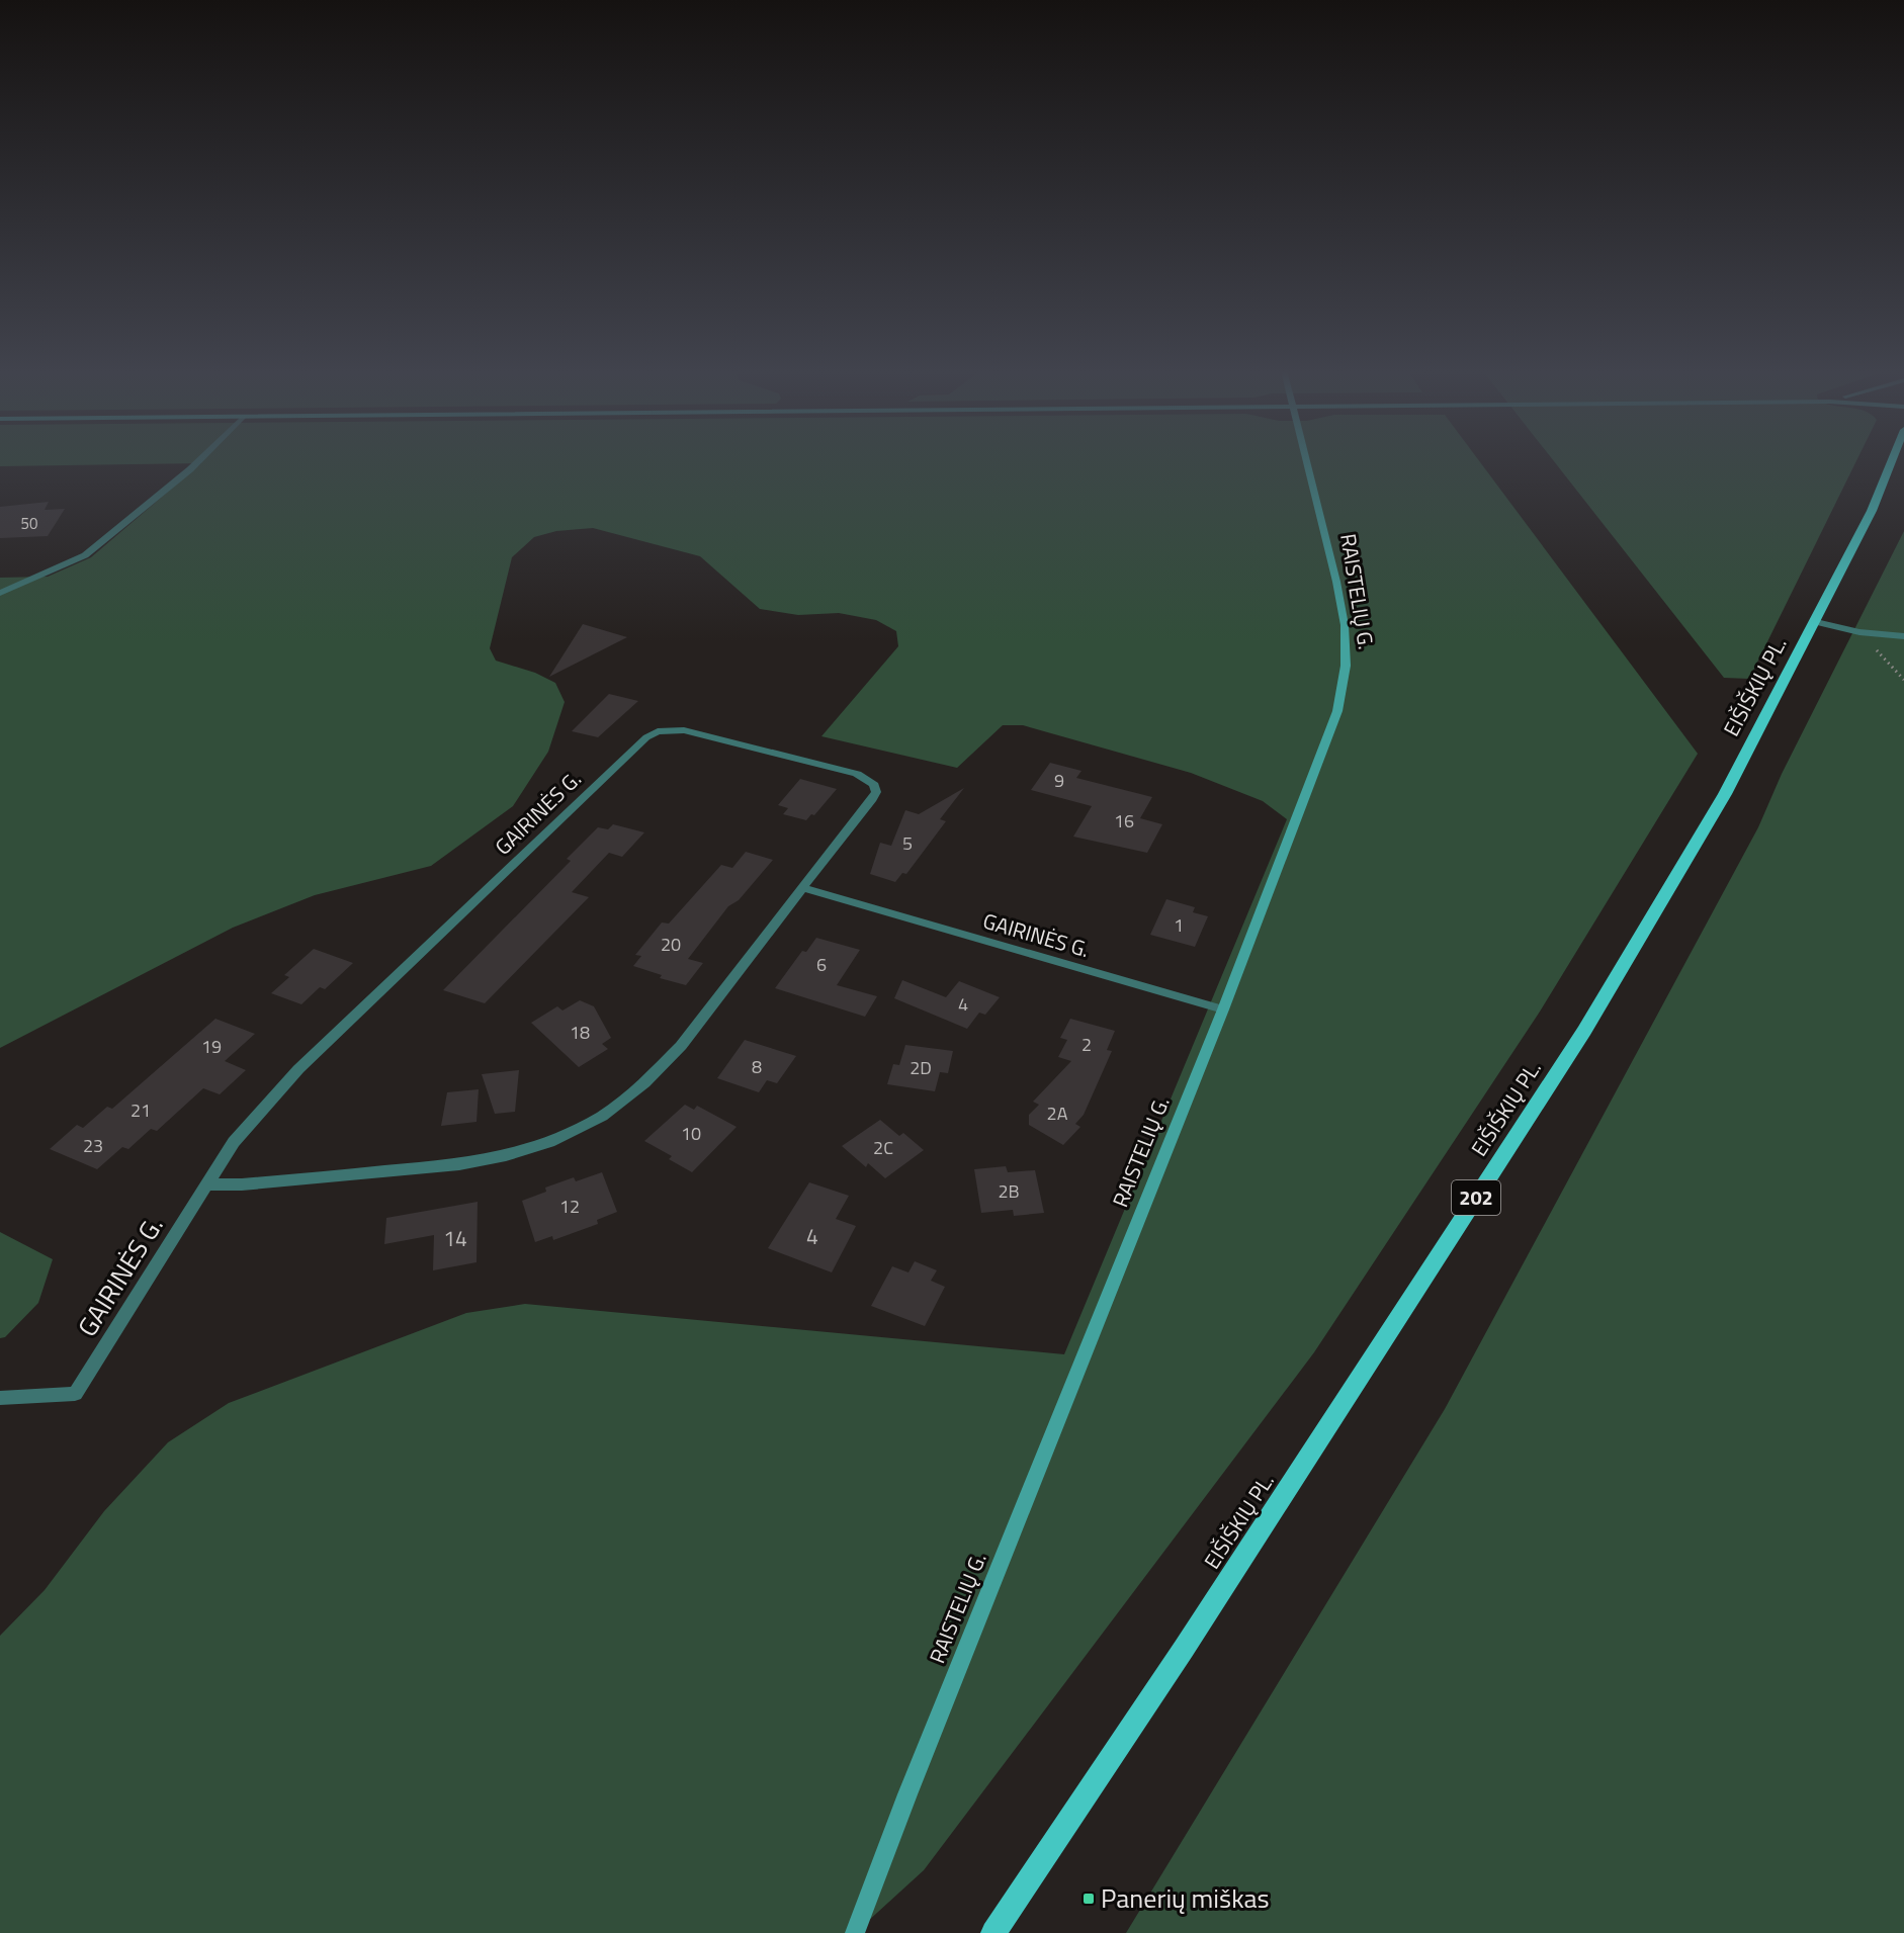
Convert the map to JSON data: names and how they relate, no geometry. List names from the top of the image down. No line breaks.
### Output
{"streets":{"main road":["RAISTELIŲ G.","EIŠIŠKIŲ PL.","202"],"street":["GAIRINĖS G."]},"crossings":[["RAISTELIŲ G.","GAIRINĖS G."]],"places":{"transit":["Panerių miškas"]},"house_numbers":["50","9","16","5","1","20","6","4","18","2","19","8","2D","21","2A","10","23","2C","2B","12","4","14"]}
